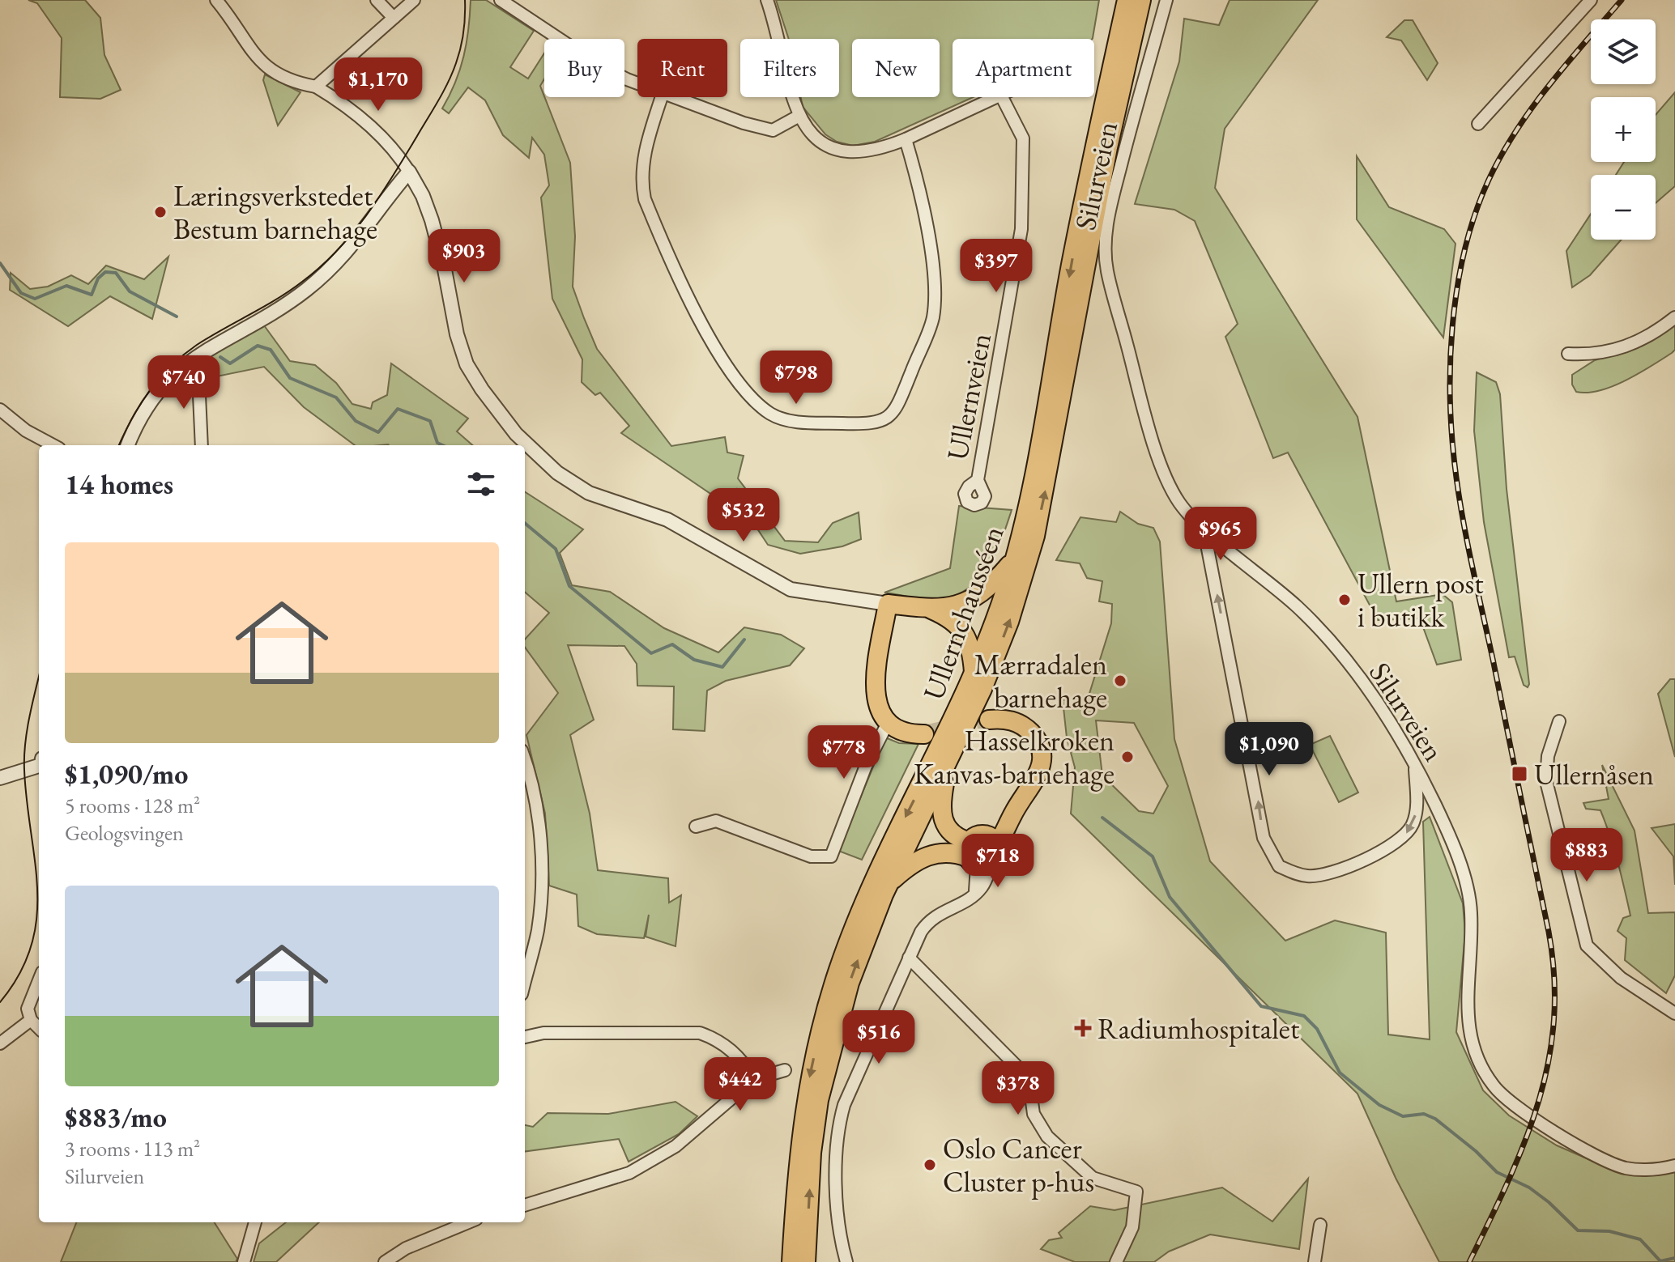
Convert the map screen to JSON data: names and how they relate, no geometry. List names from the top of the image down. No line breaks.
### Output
{"streets":{"highway":["Ullernchausséen"],"street":["Silurveien","Ullernveien"]},"places":{"other":["Læringsverkstedet Bestum barnehage","Ullern post i butikk","Mærradalen barnehage","Hasselkroken Kanvas-barnehage","Oslo Cancer Cluster p-hus"],"transit":["Ullernåsen"],"health":["Radiumhospitalet"]},"page":{"map_buttons":["+","−"],"chip":["Buy","Rent","Filters","New","Apartment"],"price":["$1,170","$903","$397","$798","$740","$532","$965","$1,090","$778","$883","$718","$516","$442","$378"],"heading":"14 homes","list":[{"name":"$1,090/mo","note":"5 rooms · 128 m² · Geologsvingen"},{"name":"$883/mo","note":"3 rooms · 113 m² · Silurveien"}]}}
